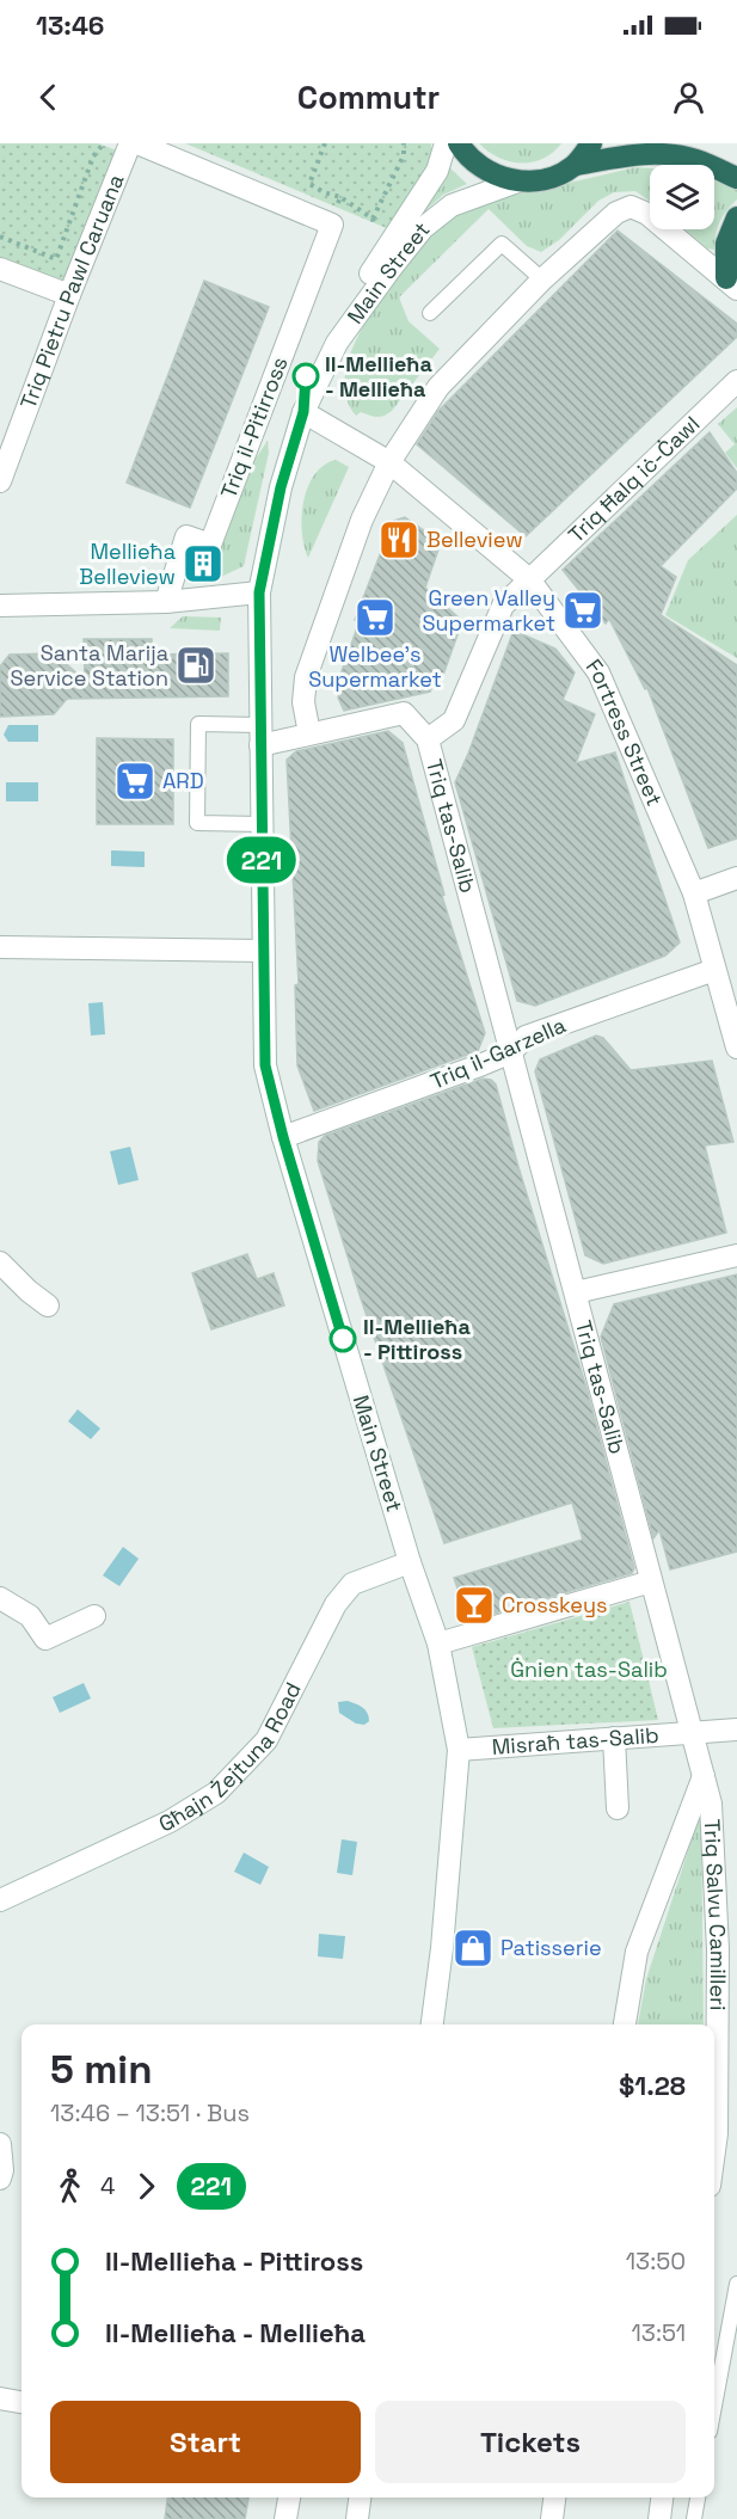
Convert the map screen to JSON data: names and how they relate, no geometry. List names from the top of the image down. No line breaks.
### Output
{"streets":{"street":["Main Street","Triq Pietru Pawl Caruana","Triq il-Pitirross","Triq Ħalq iċ-Ċawl","Fortress Street","Triq tas-Salib","Triq il-Garzella","Misraħ tas-Salib","Għajn Żejtuna Road","Triq Salvu Camilleri"]},"crossings":[["Main Street","Fortress Street"],["Main Street","Triq il-Garzella"],["Main Street","Misraħ tas-Salib"],["Main Street","Għajn Żejtuna Road"],["Triq Ħalq iċ-Ċawl","Fortress Street"],["Triq Ħalq iċ-Ċawl","Triq tas-Salib"],["Fortress Street","Triq il-Garzella"],["Triq tas-Salib","Triq il-Garzella"],["Triq tas-Salib","Misraħ tas-Salib"],["Triq tas-Salib","Triq Salvu Camilleri"]],"parks":["Ġnien tas-Salib"],"places":{"other":["Il-Mellieħa - Mellieħa","Il-Mellieħa - Pittiross"],"restaurant":["Belleview"],"building":["Mellieħa Belleview"],"supermarket":["Green Valley Supermarket","Welbee's Supermarket","ARD"],"fuel station":["Santa Marija Service Station"],"bar":["Crosskeys"],"shop":["Patisserie"]},"lines":["bus line 221"],"page":{"status":"13:46","header":"Commutr","on_map":"221","heading":["5 min","13:46 – 13:51 · Bus","$1.28"],"legs":["4","221"],"list":[{"name":"Il-Mellieħa - Pittiross","value":"13:50"},{"name":"Il-Mellieħa - Mellieħa","value":"13:51"}],"buttons":["Start","Tickets"]}}
